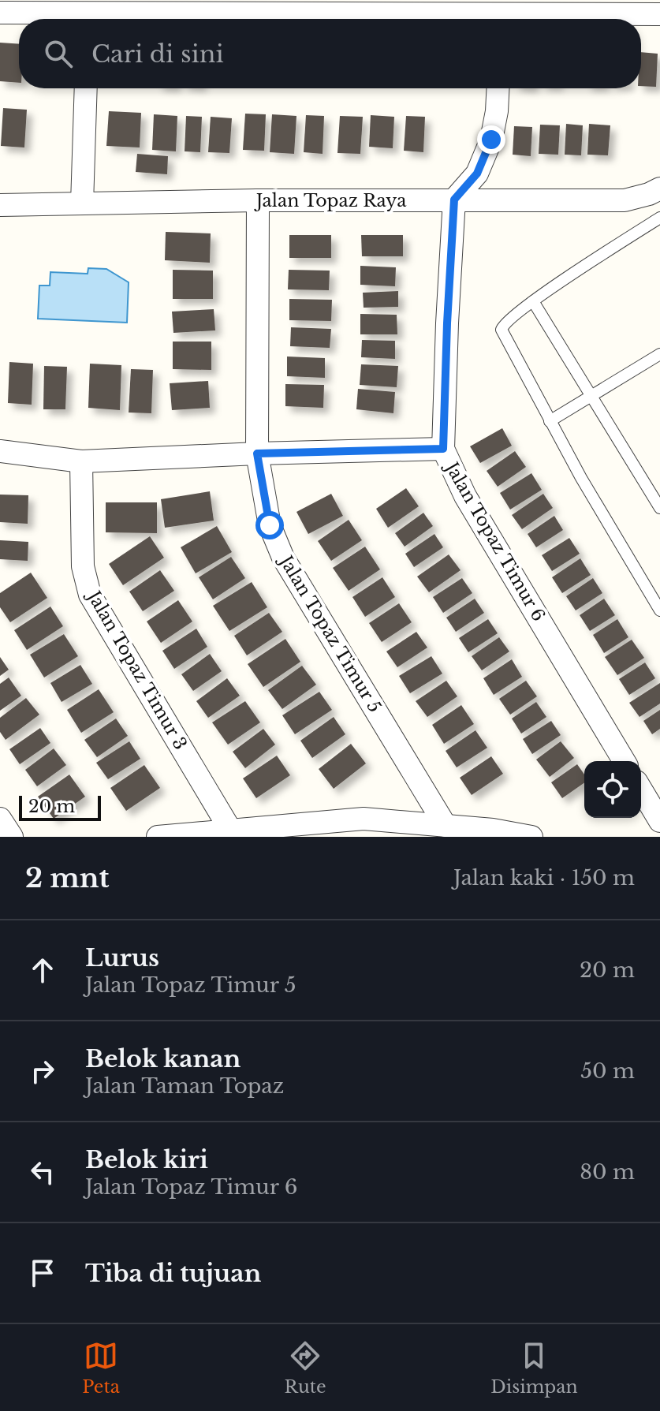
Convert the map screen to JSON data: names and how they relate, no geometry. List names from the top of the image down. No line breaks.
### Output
{"streets":{"street":["Jalan Topaz Raya","Jalan Topaz Timur 6","Jalan Topaz Timur 5","Jalan Topaz Timur 3"]},"crossings":[["Jalan Topaz Raya","Jalan Topaz Timur 6"],["Jalan Topaz Raya","Jalan Topaz Timur 5"]],"scale_bar":"20 m","page":{"search":"Cari di sini","scale":"20 m","heading":["2 mnt","Jalan kaki · 150 m"],"list":[["Lurus","Jalan Topaz Timur 5","20 m"],["Belok kanan","Jalan Taman Topaz","50 m"],["Belok kiri","Jalan Topaz Timur 6","80 m"],"Tiba di tujuan"],"nav":["Peta","Rute","Disimpan"]}}
